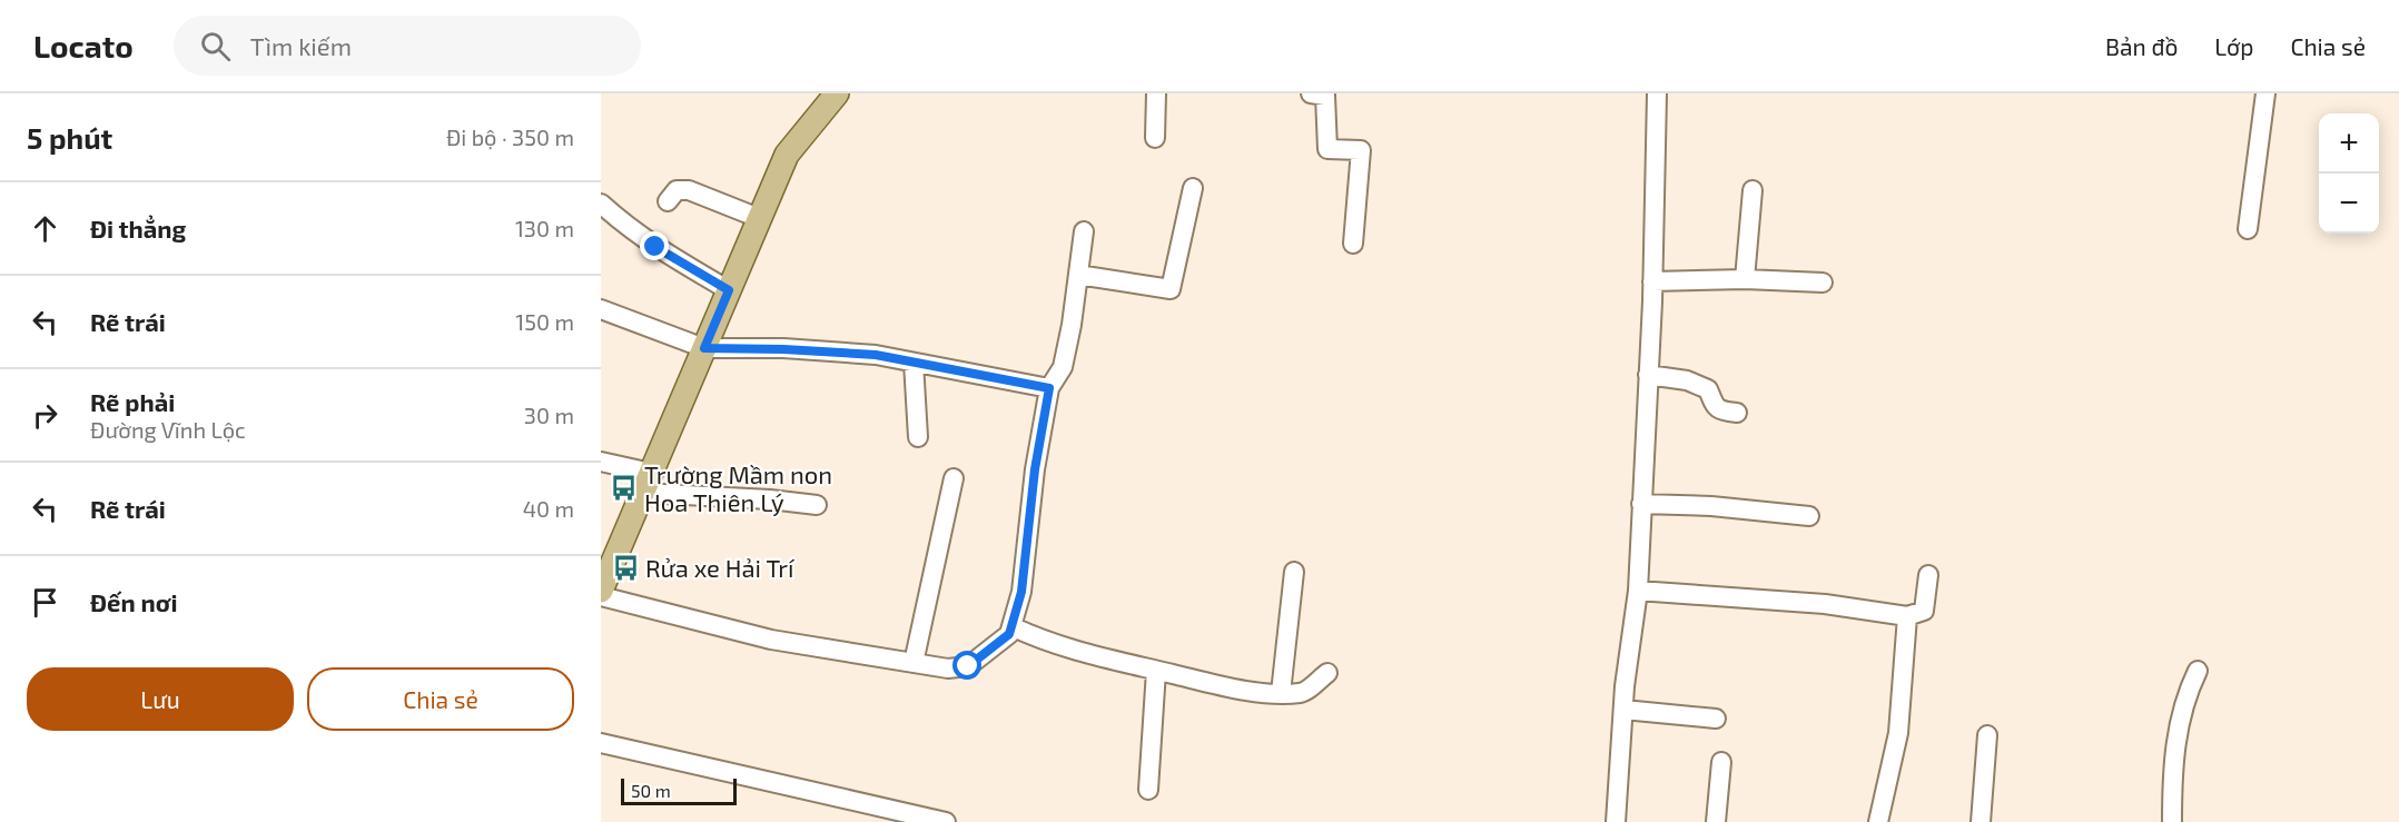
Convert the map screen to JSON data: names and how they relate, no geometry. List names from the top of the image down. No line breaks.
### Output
{"places":{"bus stop":["Trường Mầm non Hoa Thiên Lý","Rửa xe Hải Trí"]},"scale_bar":"50 m","page":{"header":"Locato","search":"Tìm kiếm","nav":["Bản đồ","Lớp","Chia sẻ"],"heading":["5 phút","Đi bộ · 350 m"],"map_buttons":["+","−"],"list":[["Đi thẳng","130 m"],["Rẽ trái","150 m"],["Rẽ phải","Đường Vĩnh Lộc","30 m"],["Rẽ trái","40 m"],"Đến nơi"],"buttons":["Lưu","Chia sẻ"],"scale":"50 m"}}
